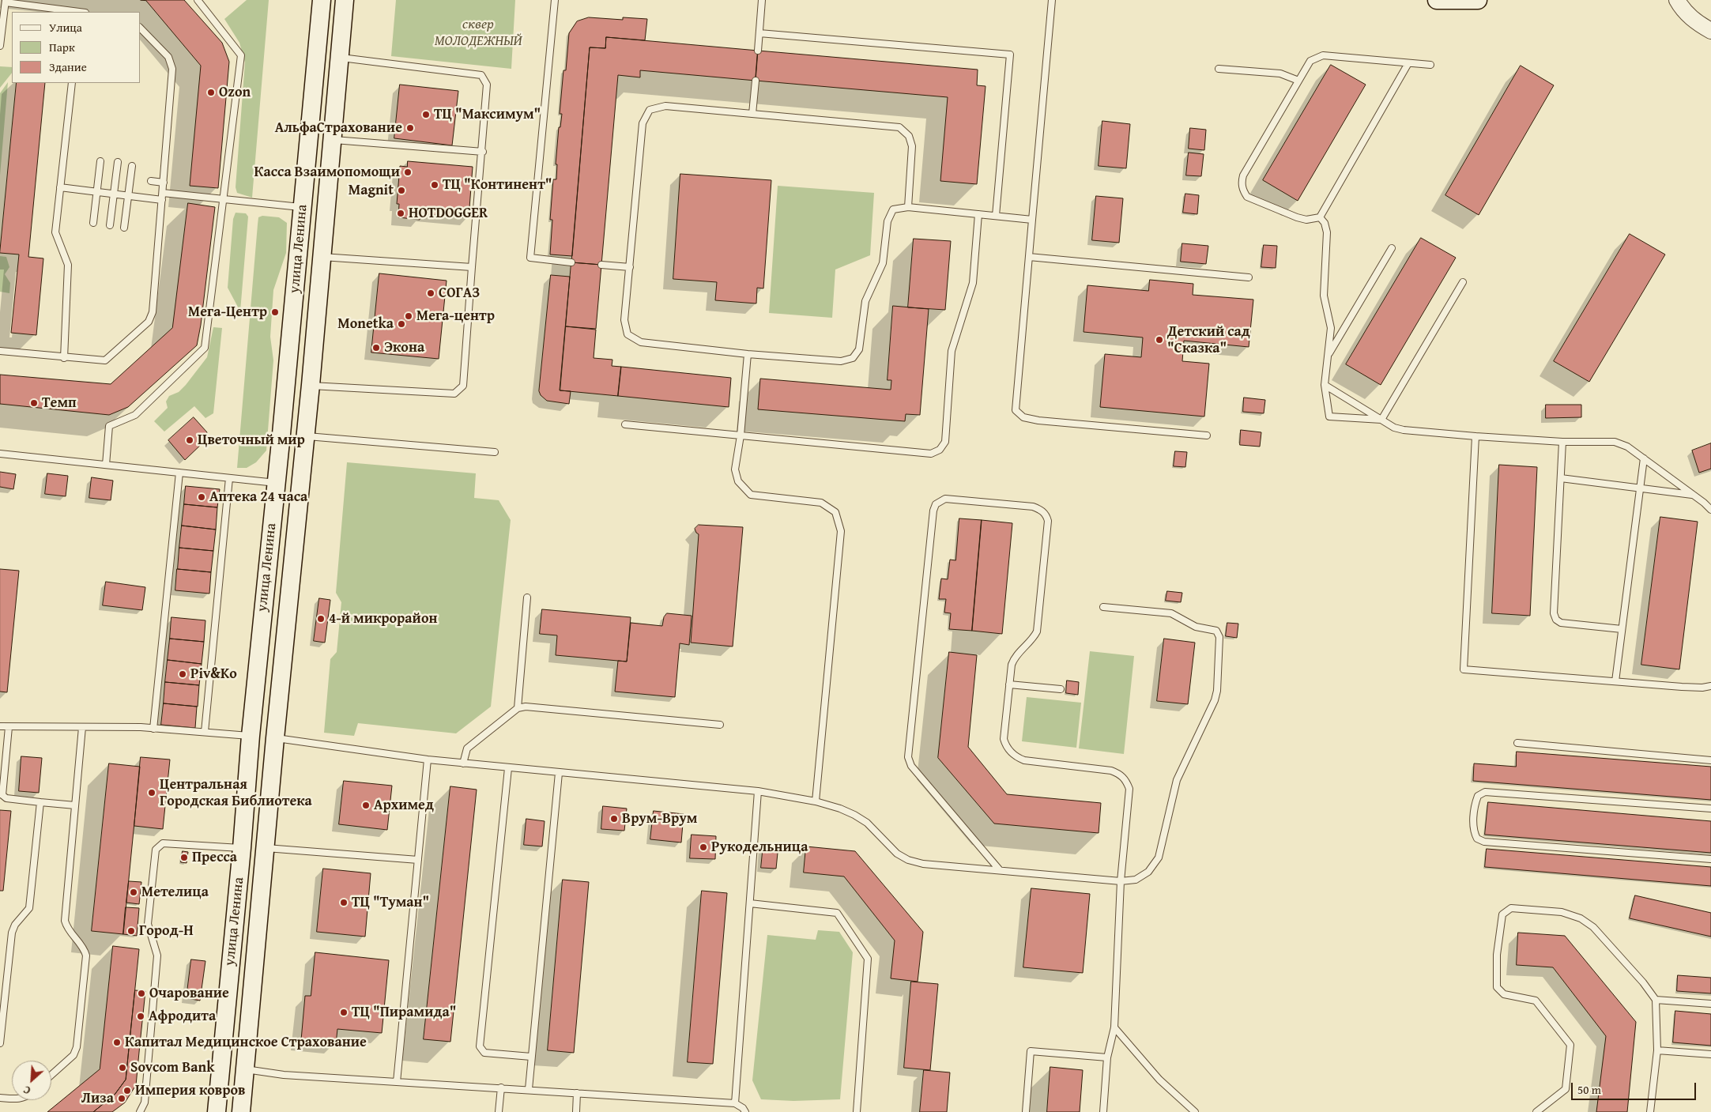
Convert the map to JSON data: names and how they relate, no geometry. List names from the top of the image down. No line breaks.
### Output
{"streets":{"main road":["улица Ленина"]},"parks":["сквер МОЛОДЕЖНЫЙ"],"places":["Ozon","ТЦ \"Максимум\"","АльфаСтрахование","Касса Взаимопомощи","ТЦ \"Континент\"","Magnit","HOTDOGGER","СОГАЗ","Мега-Центр","Мега-центр","Monetka","Детский сад \"Сказка\"","Экона","Темп","Цветочный мир","Аптека 24 часа","4-й микрорайон","Piv&Ko","Центральная Городская Библиотека","Архимед","Врум-Врум","Рукодельница","Пресса","Метелица","ТЦ \"Туман\"","Город-Н","Очарование","ТЦ \"Пирамида\"","Афродита","Капитал Медицинское Страхование","Sovcom Bank","Империя ковров","Лиза"],"legend":["Улица","Парк","Здание"],"scale_bar":"50 m","north":"bottom left"}
